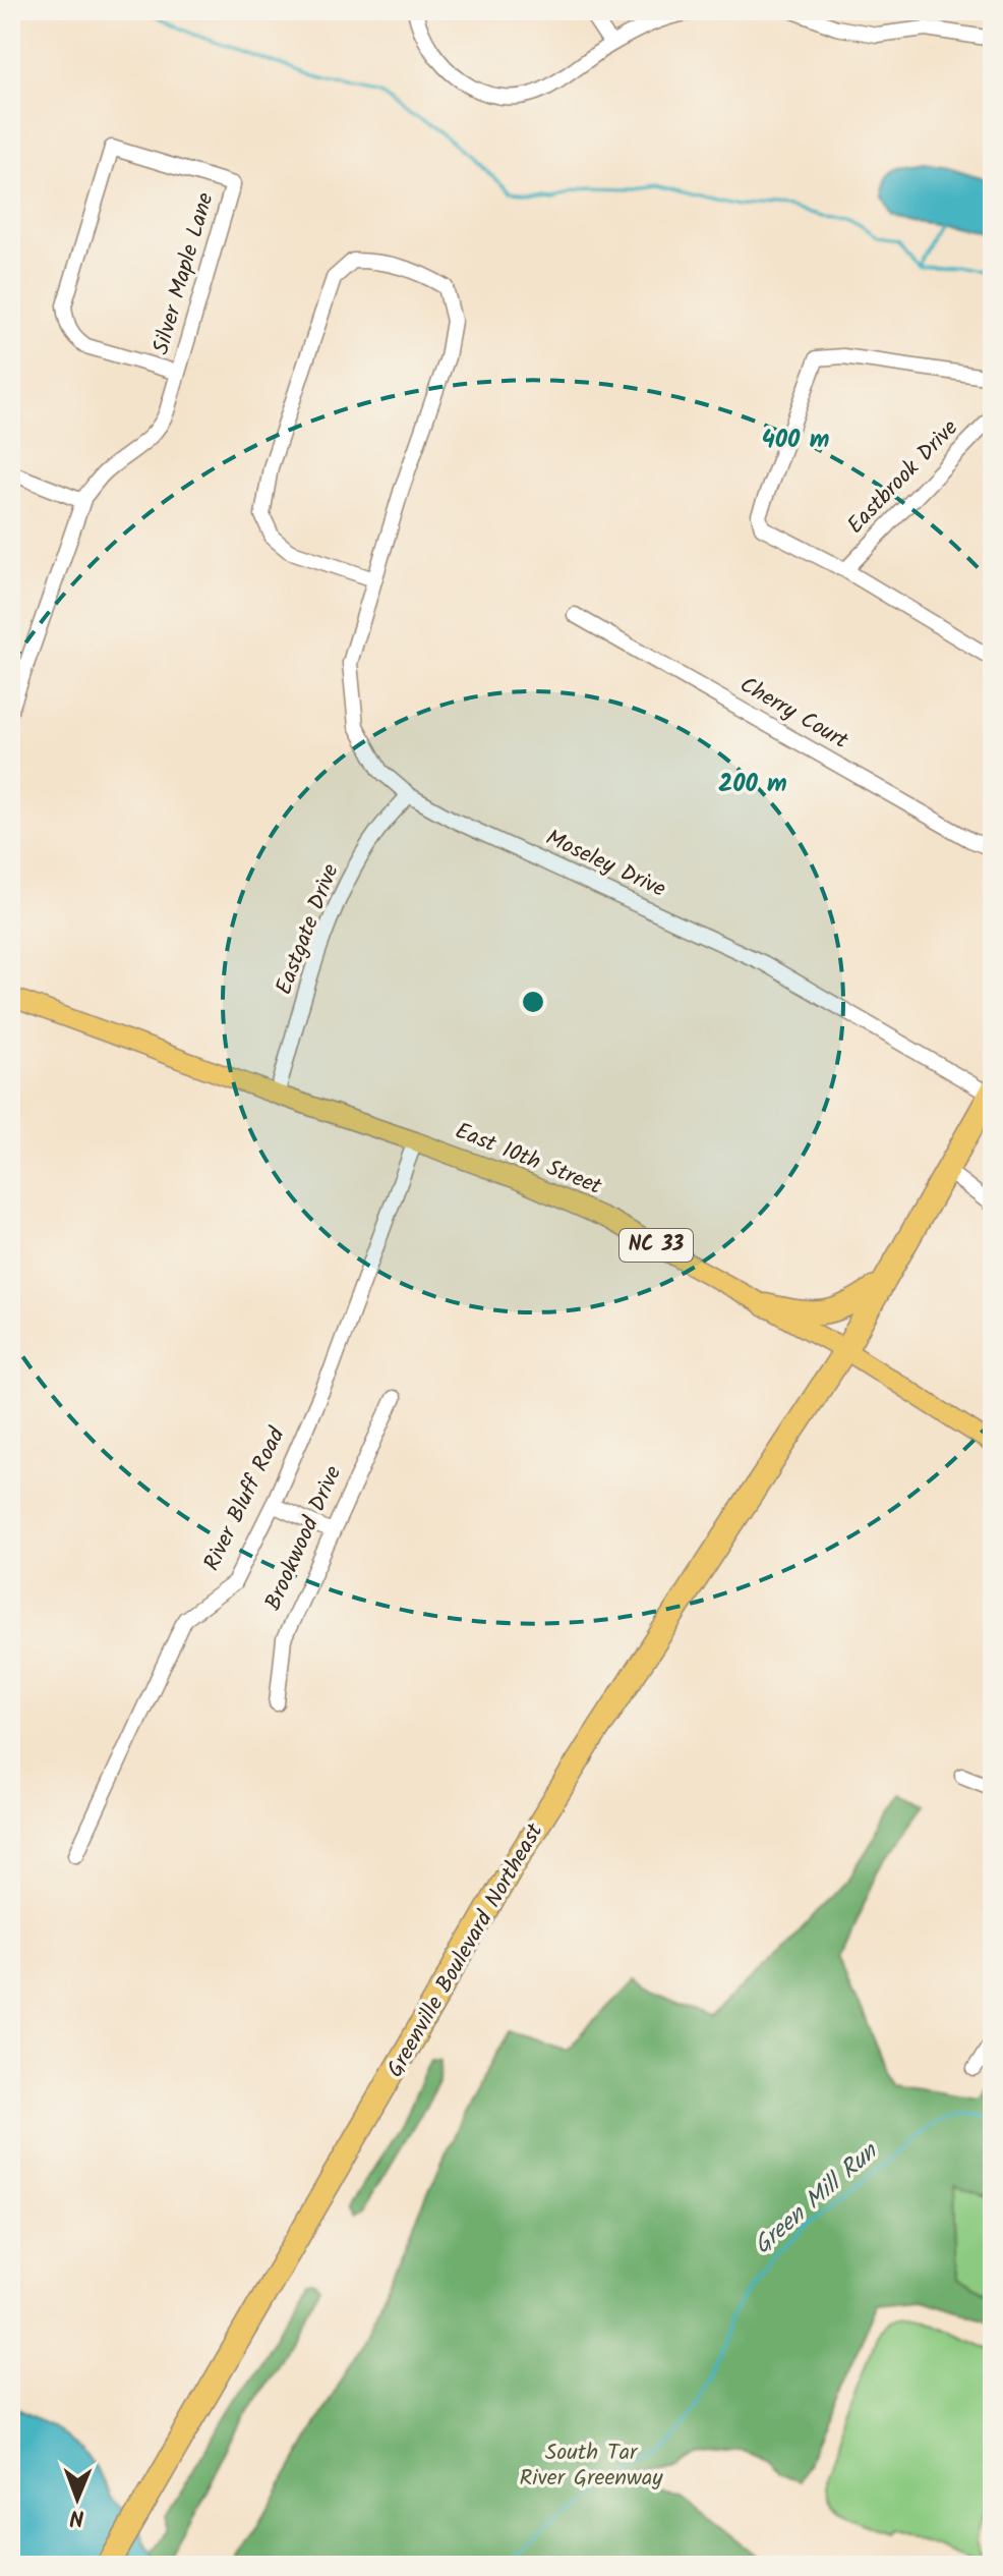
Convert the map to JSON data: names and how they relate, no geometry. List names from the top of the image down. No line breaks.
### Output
{"streets":{"highway":["Greenville Boulevard Northeast"],"main road":["East 10th Street","NC 33"],"street":["Silver Maple Lane","Eastbrook Drive","Cherry Court","Moseley Drive","Eastgate Drive","River Bluff Road","Brookwood Drive"]},"crossings":[["Moseley Drive","Eastgate Drive"],["Moseley Drive","Greenville Boulevard Northeast"],["Eastgate Drive","East 10th Street"],["East 10th Street","River Bluff Road"],["East 10th Street","Greenville Boulevard Northeast"]],"water":["Green Mill Run"],"parks":["South Tar River Greenway"],"north":"bottom","rings":["400 m","200 m"]}
